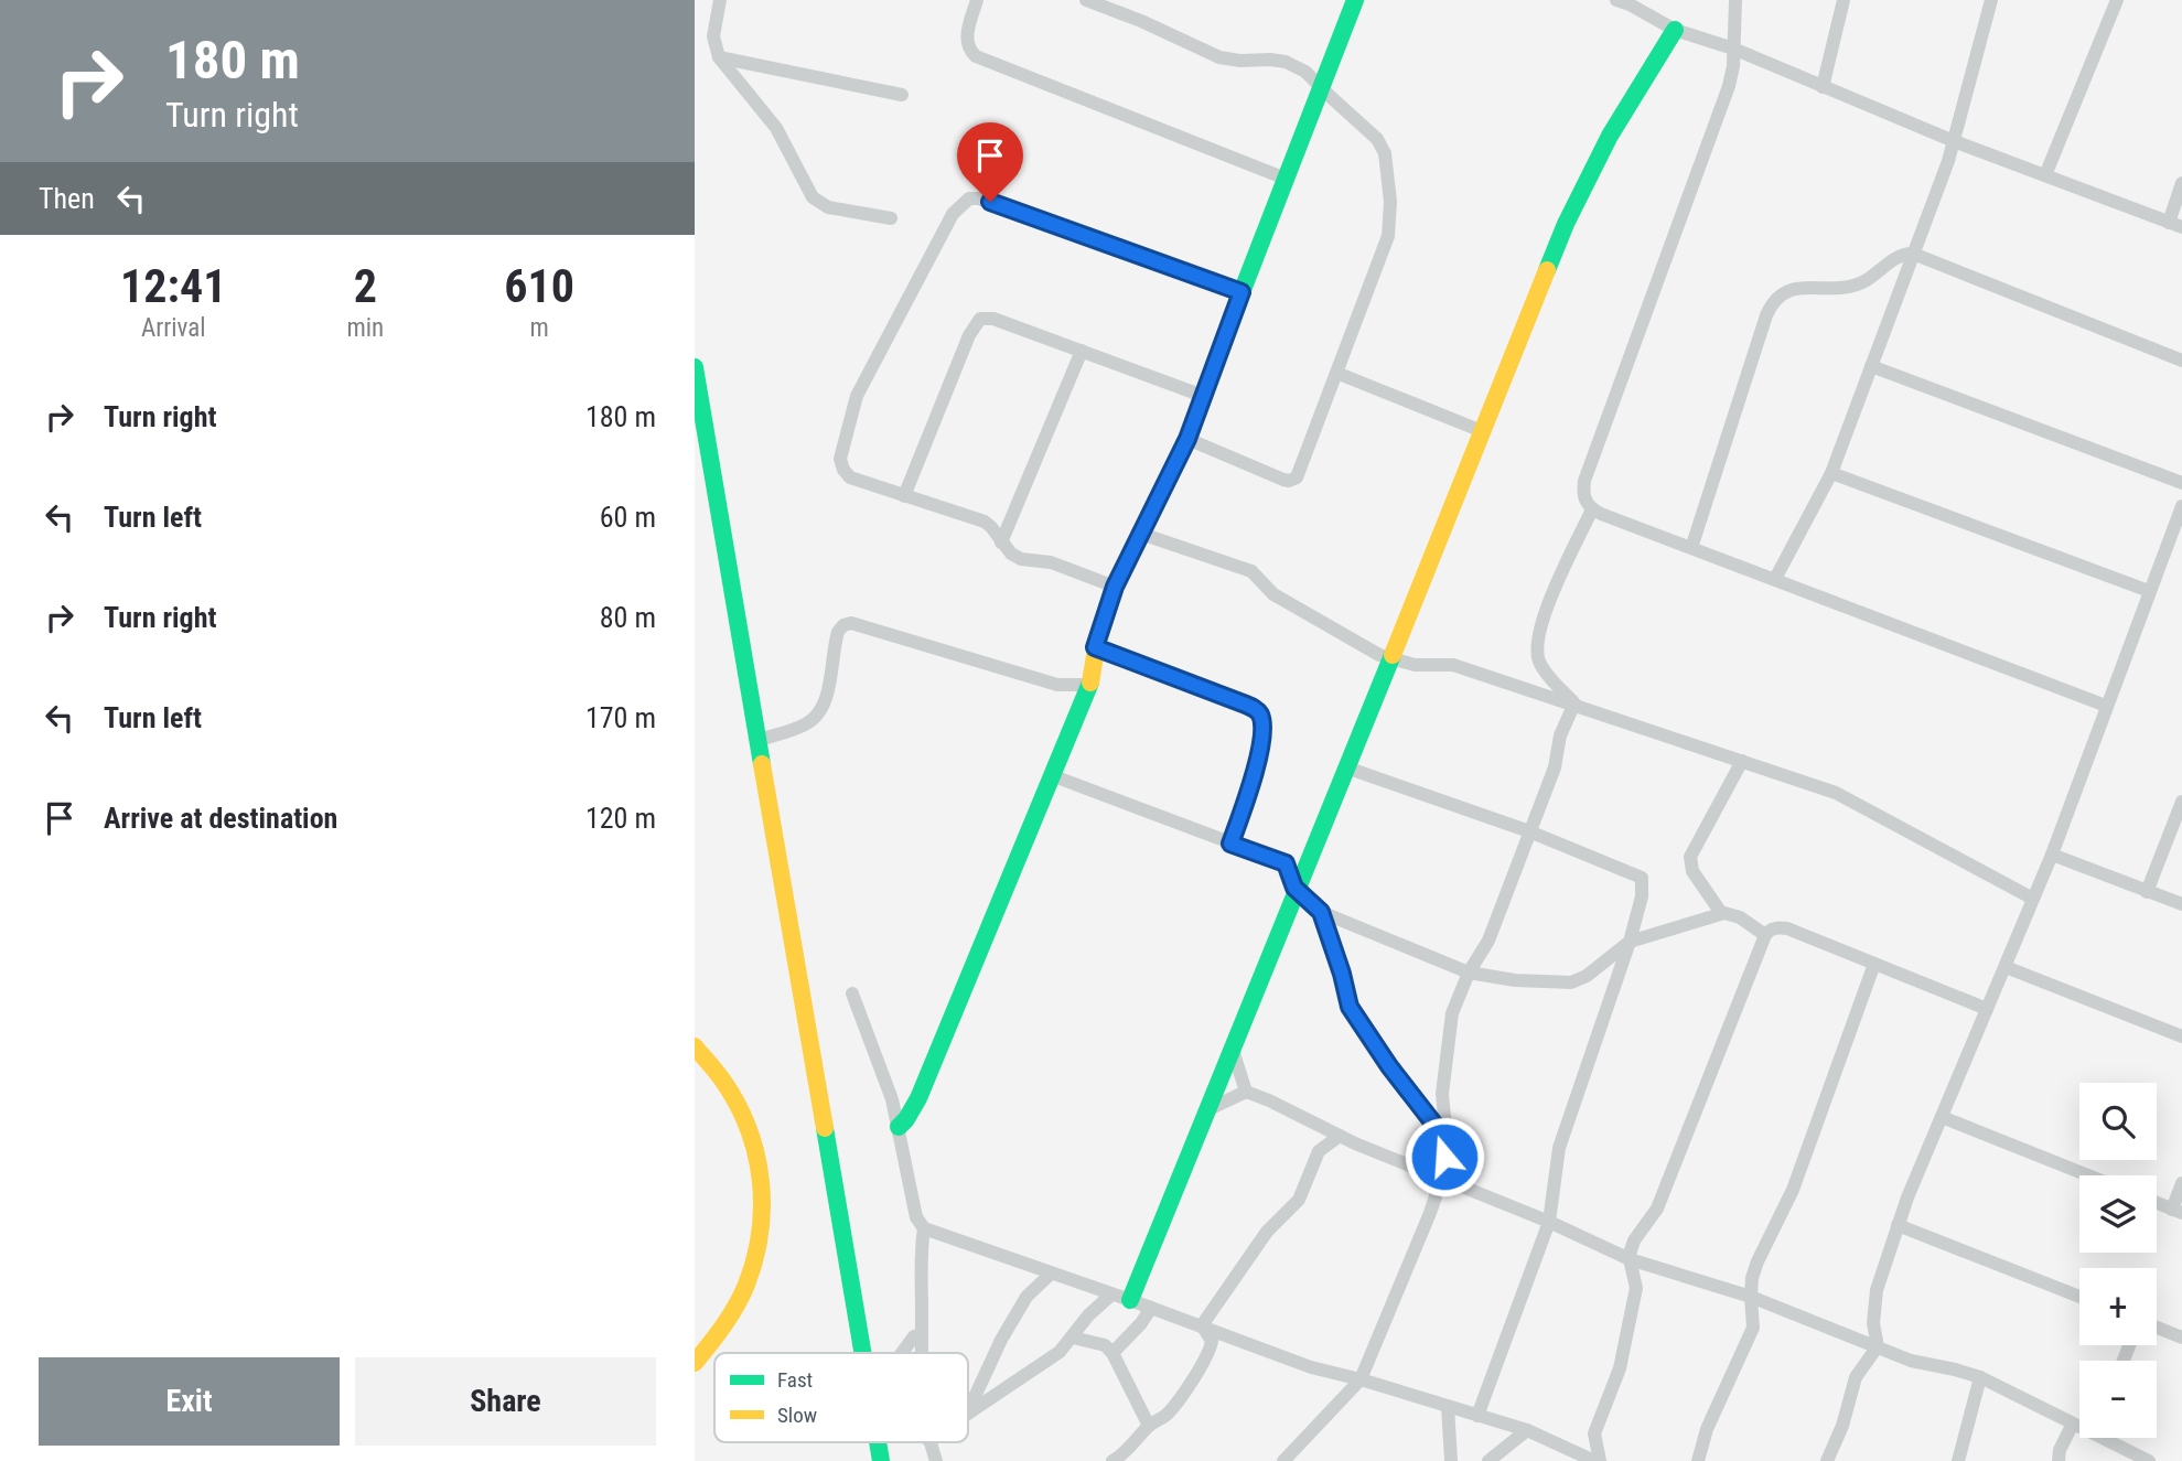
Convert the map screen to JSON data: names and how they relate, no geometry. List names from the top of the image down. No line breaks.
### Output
{"legend":["Fast","Slow"],"page":{"turn":["180 m","Turn right"],"then":"Then","eta":["12:41","Arrival","2","min","610","m"],"list":[{"name":"Turn right","value":"180 m"},{"name":"Turn left","value":"60 m"},{"name":"Turn right","value":"80 m"},{"name":"Turn left","value":"170 m"},{"name":"Arrive at destination","value":"120 m"}],"map_buttons":["+","−"],"buttons":["Exit","Share"]}}
